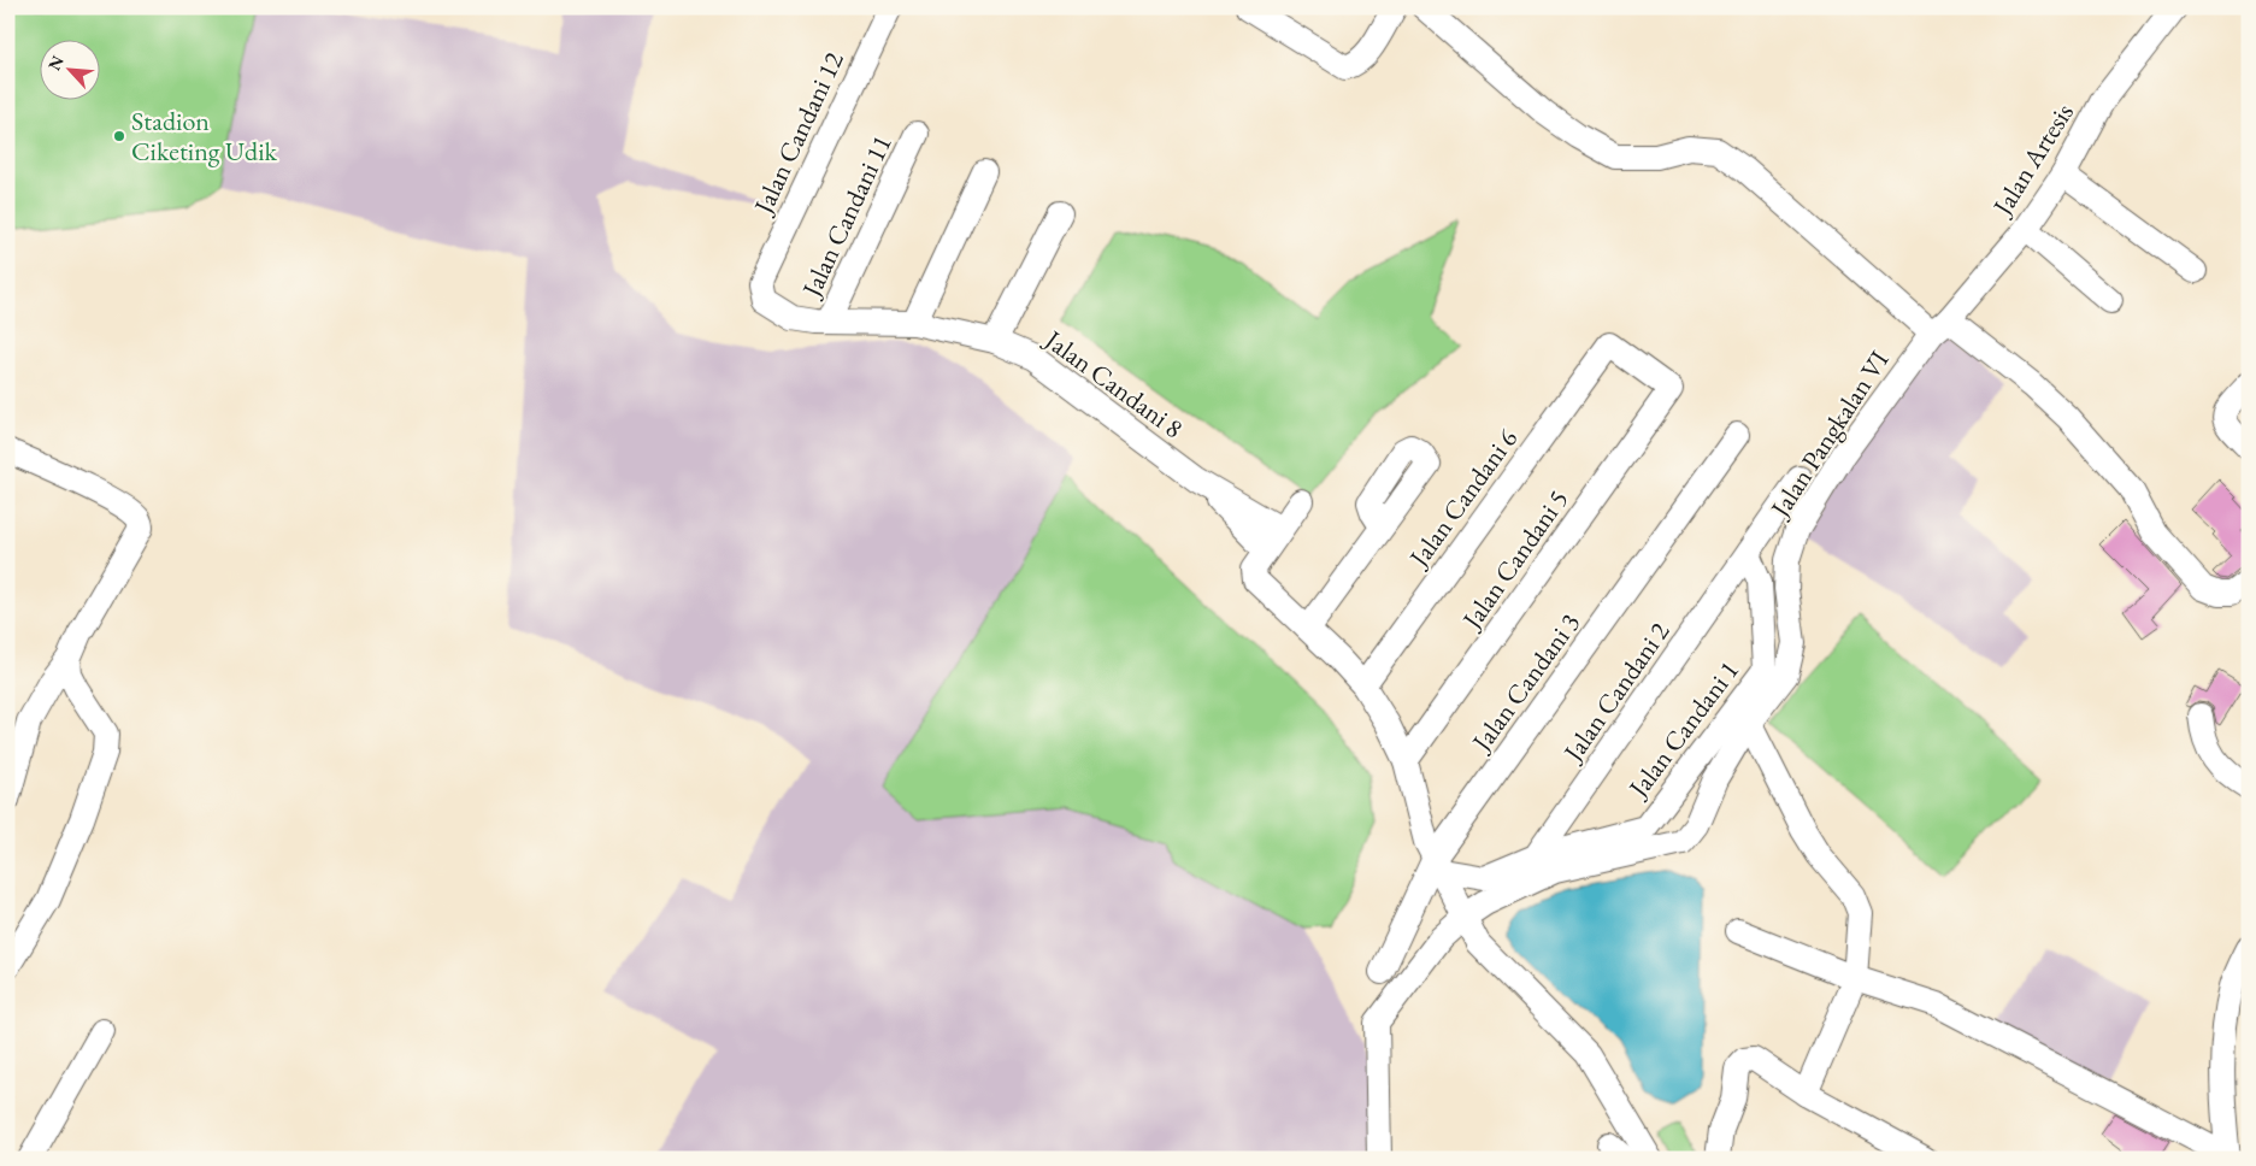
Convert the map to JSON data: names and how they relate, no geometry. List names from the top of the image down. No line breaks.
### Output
{"streets":{"street":["Jalan Candani 12","Jalan Artesis","Jalan Candani 11","Jalan Candani 8","Jalan Pangkalan VI","Jalan Candani 6","Jalan Candani 5","Jalan Candani 3","Jalan Candani 2","Jalan Candani 1"]},"crossings":[["Jalan Candani 12","Jalan Candani 8"],["Jalan Artesis","Jalan Pangkalan VI"],["Jalan Candani 11","Jalan Candani 8"],["Jalan Candani 8","Jalan Pangkalan VI"],["Jalan Candani 8","Jalan Candani 6"],["Jalan Candani 8","Jalan Candani 5"],["Jalan Candani 8","Jalan Candani 3"],["Jalan Candani 6","Jalan Candani 5"],["Jalan Candani 2","Jalan Candani 1"]],"places":["Stadion Ciketing Udik"],"north":"top left"}
